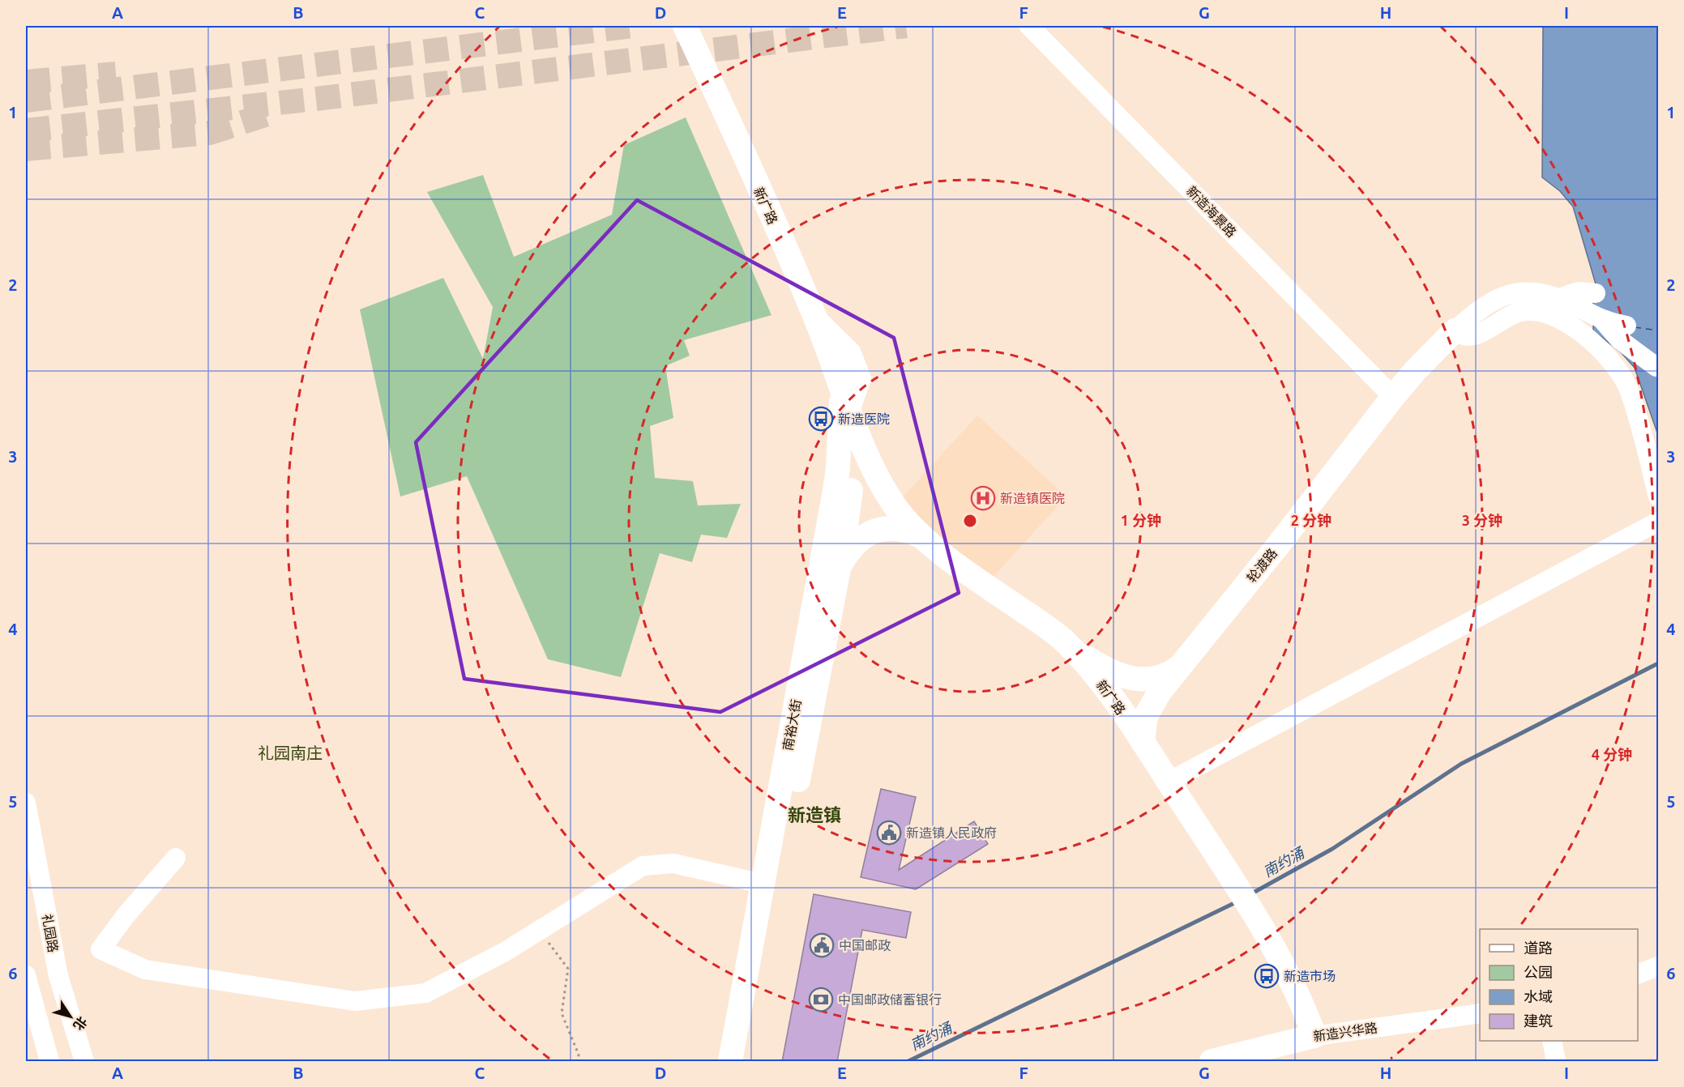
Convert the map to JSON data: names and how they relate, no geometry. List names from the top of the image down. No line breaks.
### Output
{"streets":{"main road":["新广路","轮渡路","南裕大街","新造兴华路"],"street":["新造海景路","礼园路"]},"crossings":[["新广路","轮渡路"],["新广路","南裕大街"],["新广路","新造兴华路"],["新造海景路","轮渡路"]],"districts":["礼园南庄","新造镇"],"water":["南约涌"],"places":{"bus stop":["新造医院","新造市场"],"hospital":["新造镇医院"],"public building":["新造镇人民政府","中国邮政"],"bank":["中国邮政储蓄银行"]},"legend":["道路","公园","水域","建筑"],"north":"bottom right","grid":{"columns":["A","B","C","D","E","F","G","H","I"],"rows":["1","2","3","4","5","6"]},"rings":["1 分钟","2 分钟","3 分钟","4 分钟"]}
